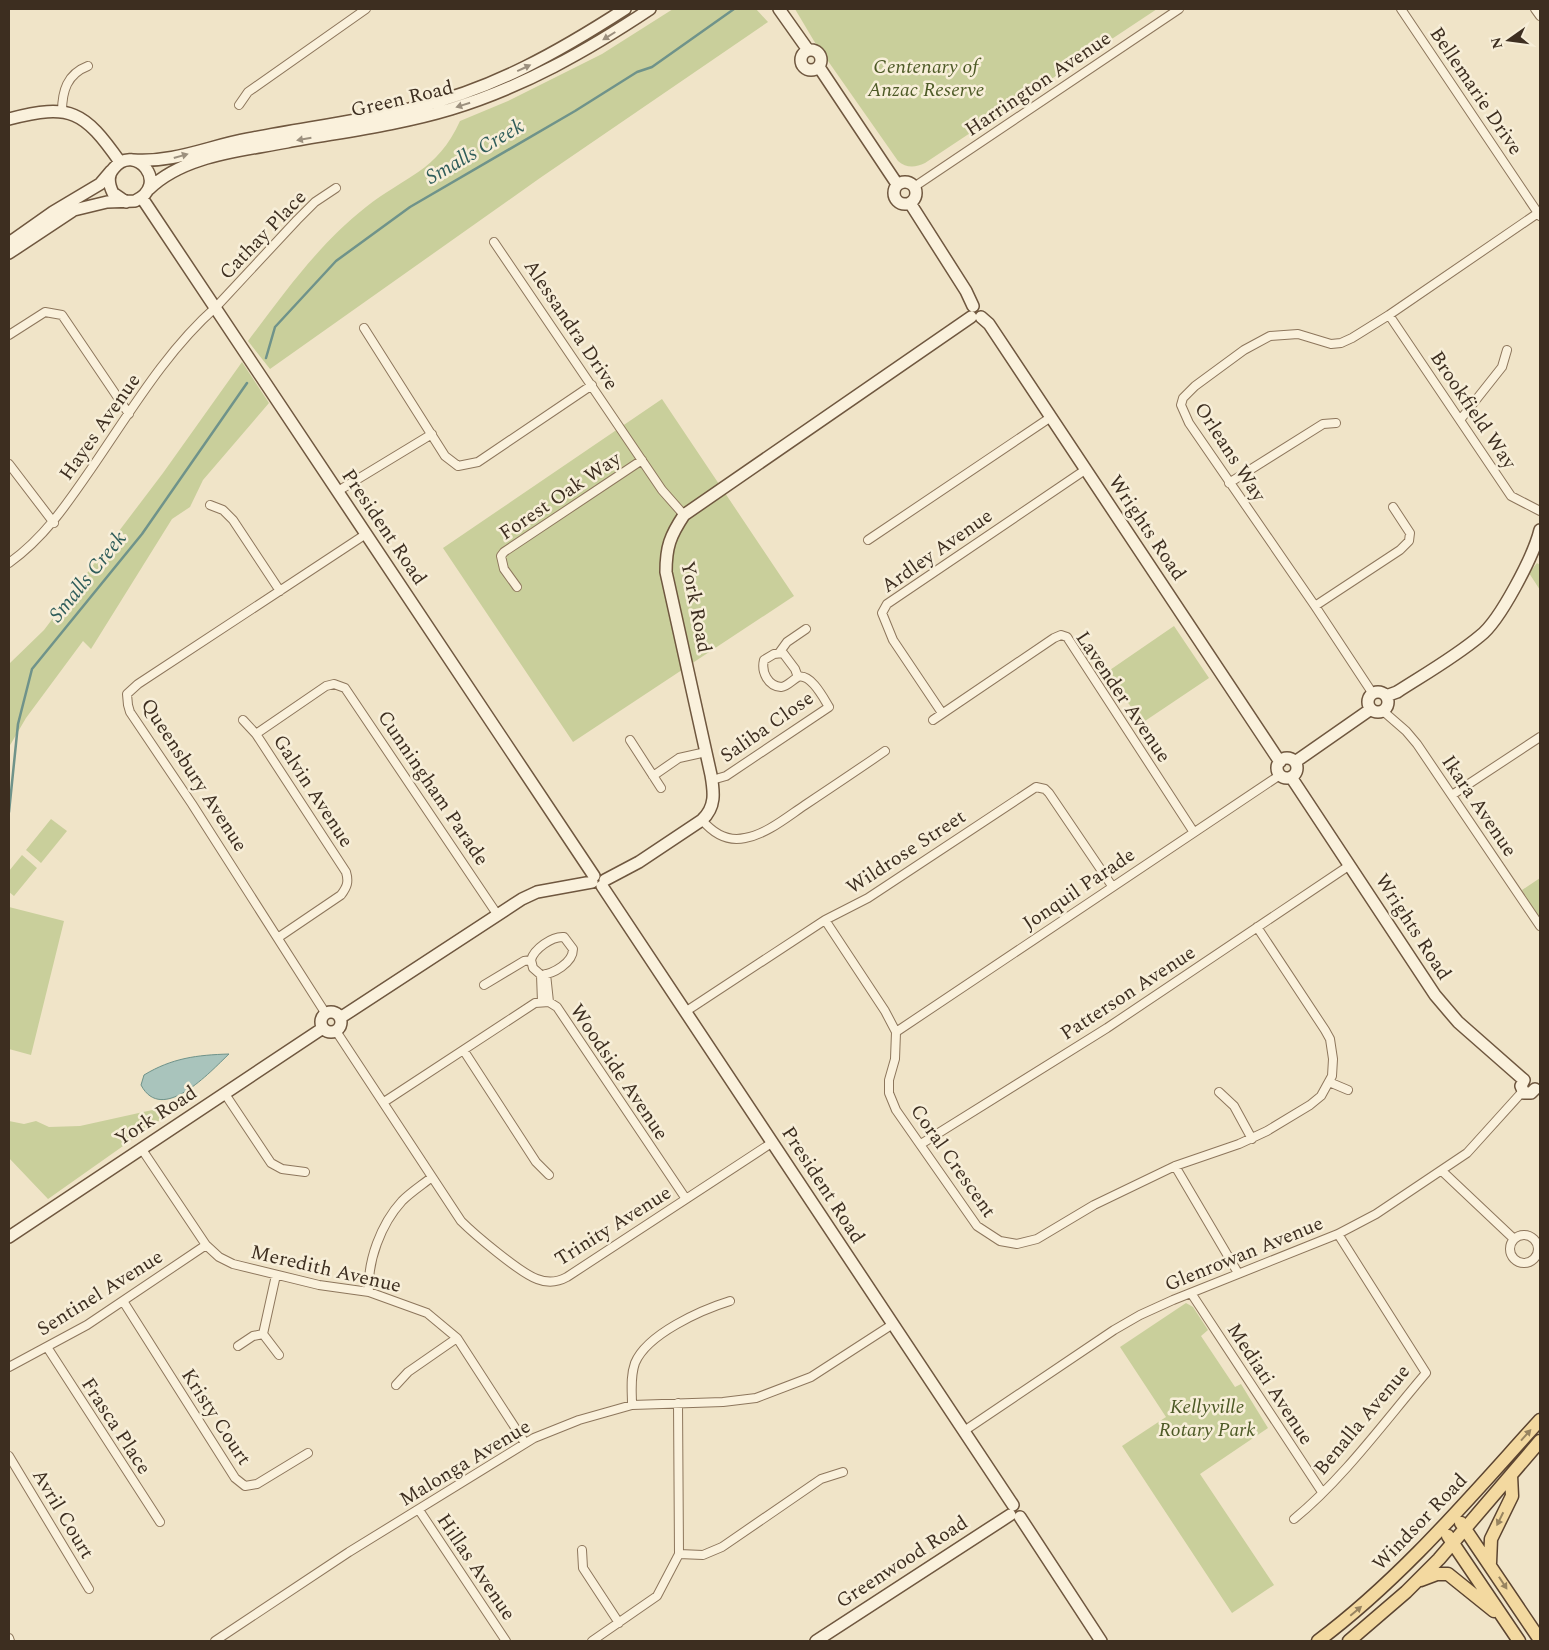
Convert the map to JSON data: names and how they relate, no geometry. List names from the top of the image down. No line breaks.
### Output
{"streets":{"main road":["Windsor Road"],"street":["Harrington Avenue","Bellemarie Drive","Green Road","Cathay Place","Alessandra Drive","Brookfield Way","Hayes Avenue","Orleans Way","Forest Oak Way","President Road","Wrights Road","Ardley Avenue","York Road","Lavender Avenue","Saliba Close","Queensbury Avenue","Cunningham Parade","Galvin Avenue","Ikara Avenue","Wildrose Street","Jonquil Parade","Patterson Avenue","Woodside Avenue","Coral Crescent","Trinity Avenue","Glenrowan Avenue","Meredith Avenue","Sentinel Avenue","Mediati Avenue","Kristy Court","Benalla Avenue","Frasca Place","Malonga Avenue","Avril Court","Greenwood Road","Hillas Avenue"]},"crossings":[["Harrington Avenue","Wrights Road"],["Bellemarie Drive","Orleans Way"],["Green Road","President Road"],["Cathay Place","Hayes Avenue"],["Cathay Place","President Road"],["Alessandra Drive","Forest Oak Way"],["Alessandra Drive","York Road"],["Brookfield Way","Orleans Way"],["Hayes Avenue","President Road"],["Orleans Way","Ikara Avenue"],["President Road","York Road"],["President Road","Queensbury Avenue"],["President Road","Wildrose Street"],["President Road","Trinity Avenue"],["President Road","Glenrowan Avenue"],["President Road","Malonga Avenue"],["President Road","Greenwood Road"],["Wrights Road","Ardley Avenue"],["Wrights Road","York Road"],["Wrights Road","Jonquil Parade"],["Wrights Road","Patterson Avenue"],["Wrights Road","Glenrowan Avenue"],["Ardley Avenue","Lavender Avenue"],["York Road","Saliba Close"],["York Road","Queensbury Avenue"],["York Road","Cunningham Parade"],["York Road","Trinity Avenue"],["York Road","Meredith Avenue"],["Lavender Avenue","Jonquil Parade"],["Queensbury Avenue","Galvin Avenue"],["Queensbury Avenue","Trinity Avenue"],["Cunningham Parade","Galvin Avenue"],["Wildrose Street","Jonquil Parade"],["Jonquil Parade","Coral Crescent"],["Patterson Avenue","Coral Crescent"],["Woodside Avenue","Trinity Avenue"],["Glenrowan Avenue","Mediati Avenue"],["Glenrowan Avenue","Benalla Avenue"],["Meredith Avenue","Sentinel Avenue"],["Meredith Avenue","Malonga Avenue"],["Sentinel Avenue","Kristy Court"],["Sentinel Avenue","Frasca Place"],["Mediati Avenue","Benalla Avenue"],["Malonga Avenue","Hillas Avenue"]],"water":["Smalls Creek"],"parks":["Centenary of Anzac Reserve","Kellyville Rotary Park"],"north":"left"}
